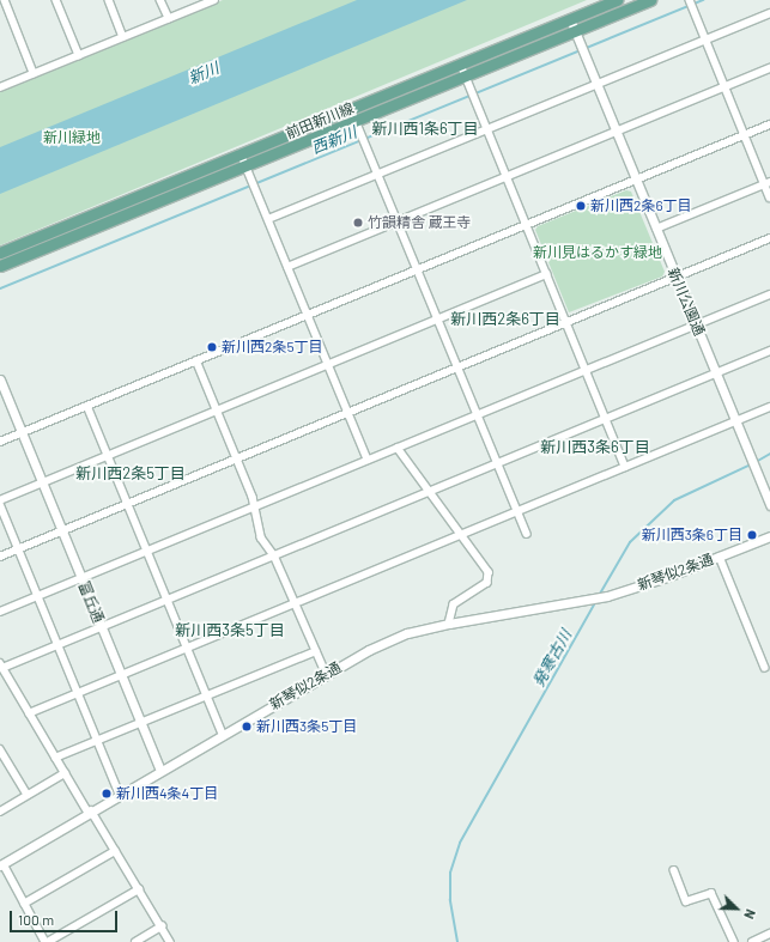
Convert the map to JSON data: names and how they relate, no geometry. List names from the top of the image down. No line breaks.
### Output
{"streets":{"main road":["前田新川線"],"street":["新川公園通","新琴似2条通","富丘通"]},"crossings":[["前田新川線","新川公園通"],["新琴似2条通","富丘通"]],"districts":["新川西1条6丁目","新川西2条6丁目","新川西3条6丁目","新川西2条5丁目","新川西3条5丁目"],"water":["新川","西新川","発寒古川"],"parks":["新川緑地","新川見はるかす緑地"],"places":["新川西2条6丁目","竹韻精舎 蔵王寺","新川西2条5丁目","新川西3条6丁目","新川西3条5丁目","新川西4条4丁目"],"scale_bar":"100 m","north":"bottom right"}
